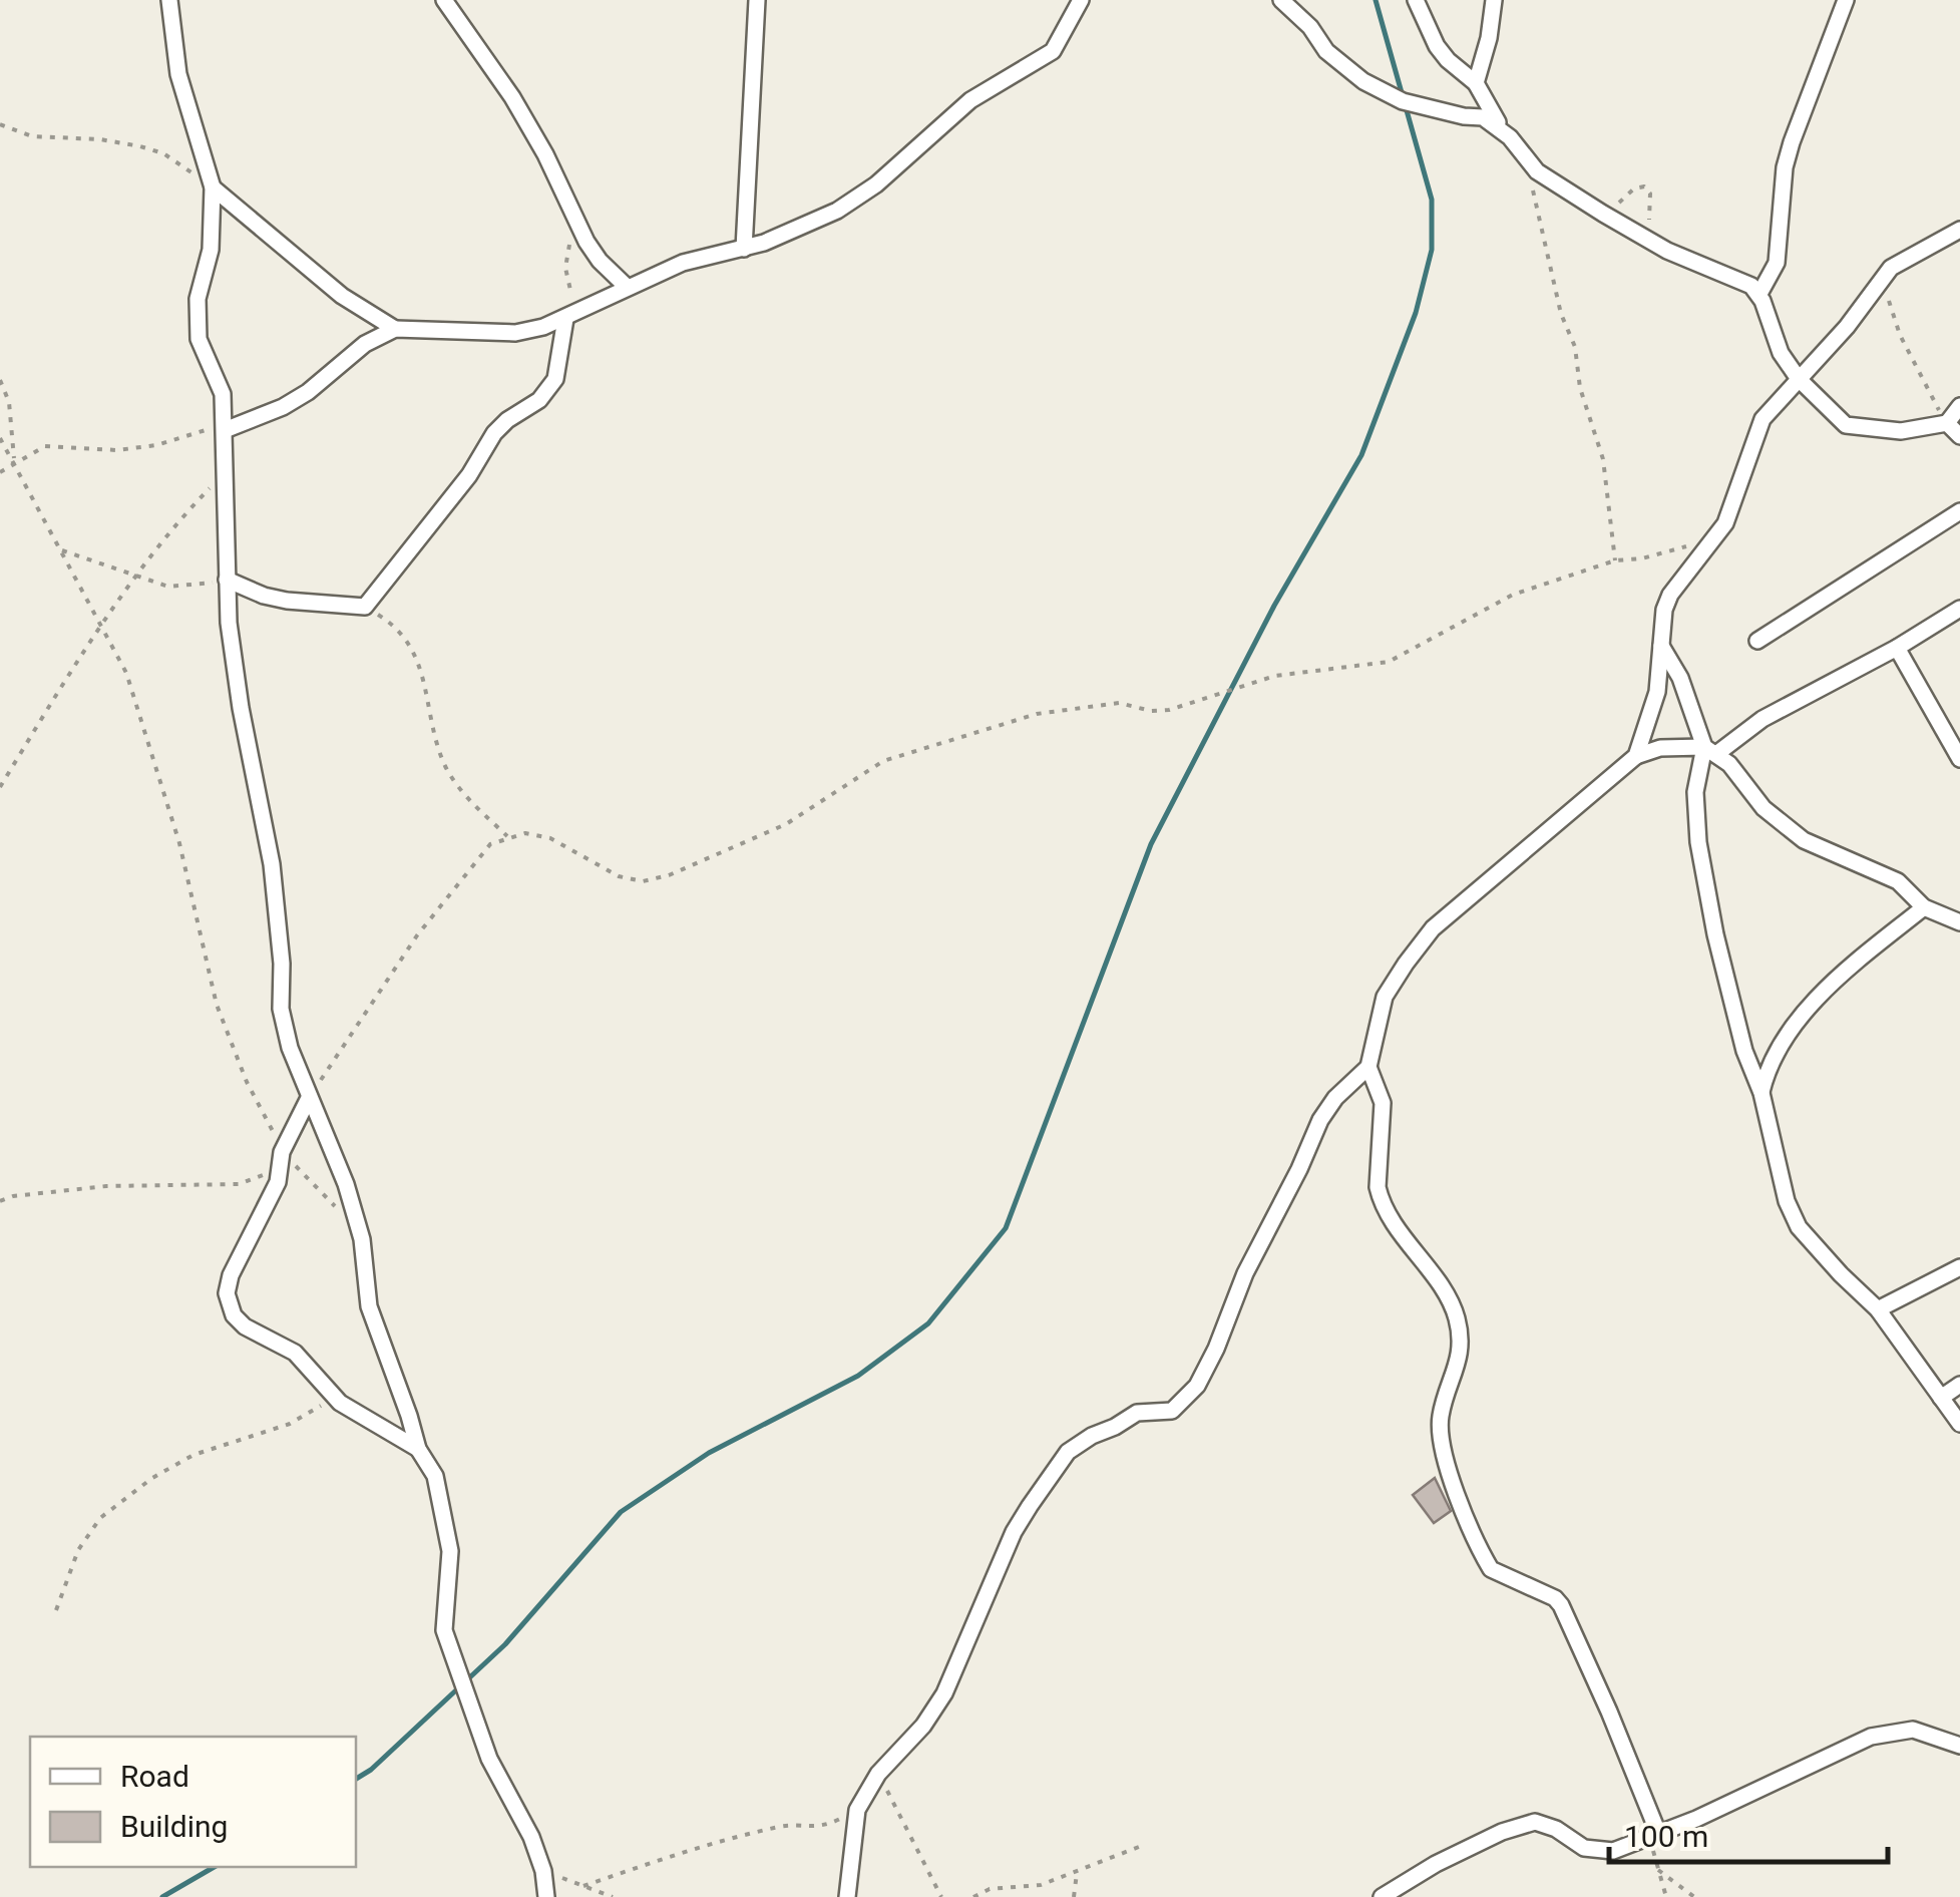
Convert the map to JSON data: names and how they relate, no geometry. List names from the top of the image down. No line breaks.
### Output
{"legend":["Road","Building"],"scale_bar":"100 m"}
